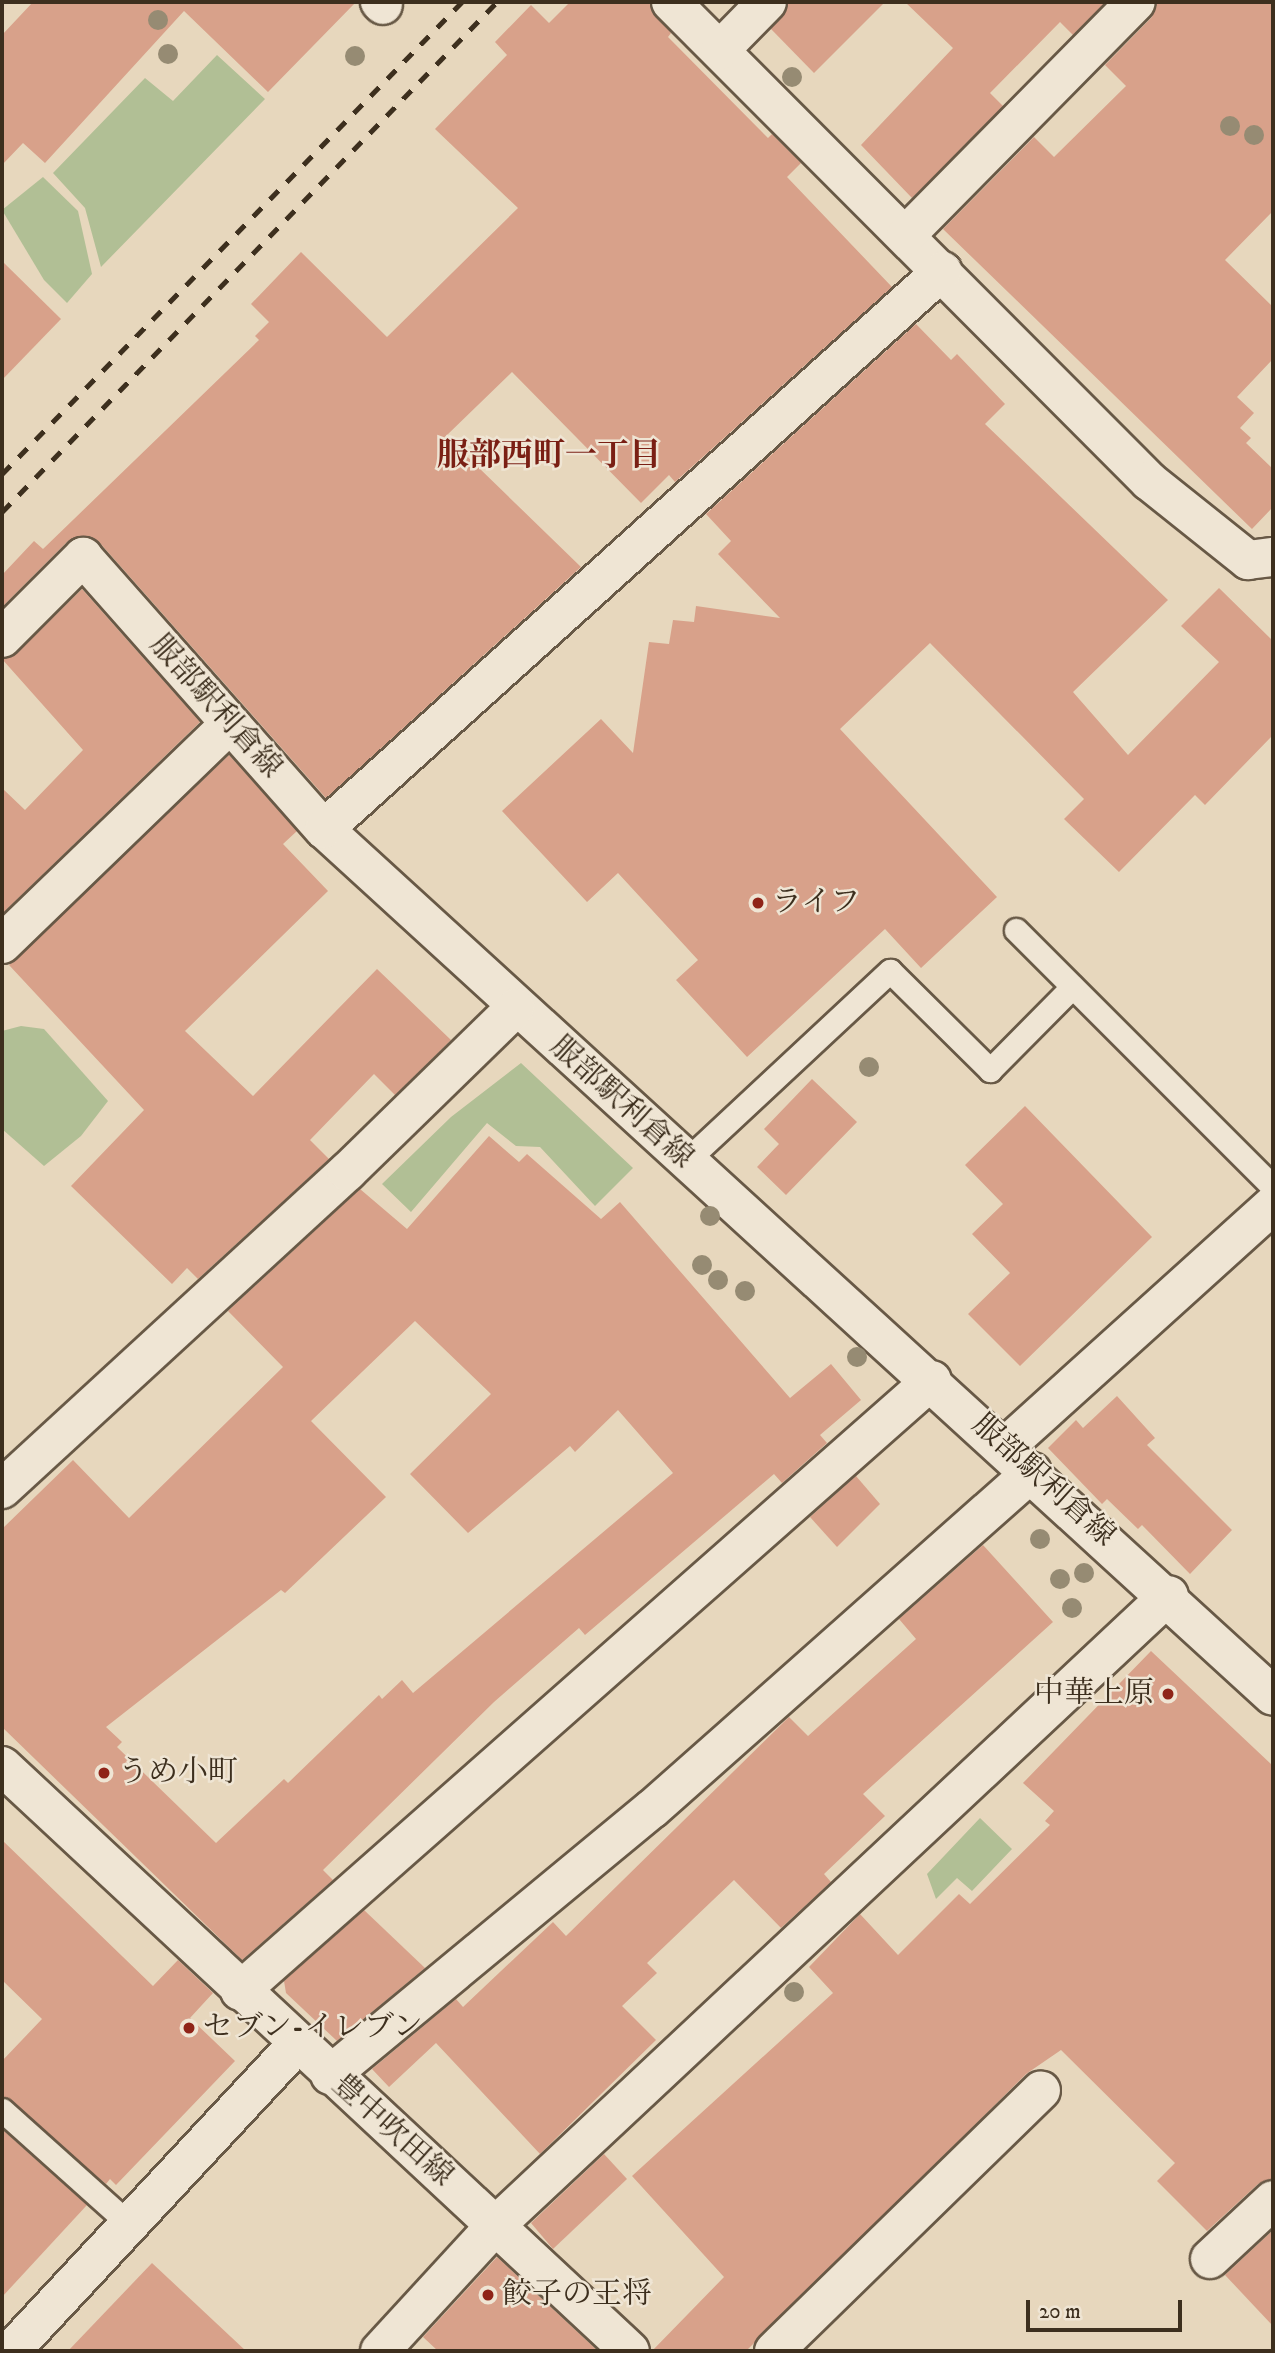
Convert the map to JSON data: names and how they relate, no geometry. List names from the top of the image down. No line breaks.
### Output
{"streets":{"street":["服部駅利倉線","豊中吹田線"]},"districts":["服部西町一丁目"],"places":["ライフ","中華上原","うめ小町","セブン-イレブン","餃子の王将"],"scale_bar":"20 m"}
